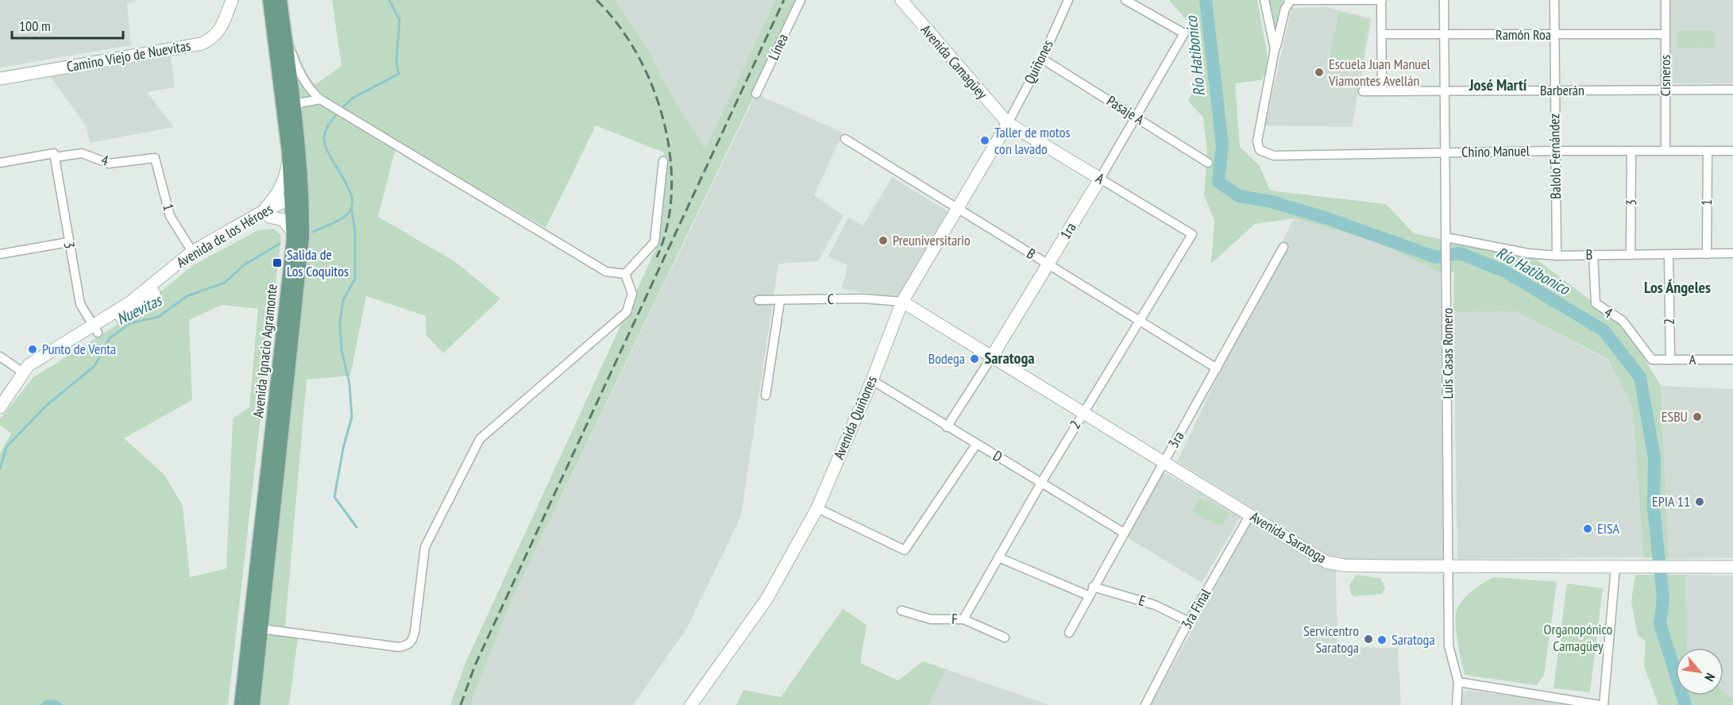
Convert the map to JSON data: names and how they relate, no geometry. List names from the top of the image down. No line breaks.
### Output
{"streets":{"main road":["Camino Viejo de Nuevitas","Avenida Camagüey","A","1ra","Avenida de los Héroes","Avenida Ignacio Agramonte","Avenida Quiñones","Avenida Saratoga"],"street":["Ramón Roa","Línea","Quiñones","Cisneros","Barberán","Pasaje A","Chino Manuel","Balolo Fernández","4","3","1","B","C","2","Luis Casas Romero","3ra","D","E","3ra Final","F"]},"crossings":[["Ramón Roa","Cisneros"],["Ramón Roa","Balolo Fernández"],["Ramón Roa","Luis Casas Romero"],["Avenida Camagüey","Quiñones"],["Avenida Camagüey","A"],["Avenida Camagüey","Avenida Quiñones"],["Quiñones","Pasaje A"],["Quiñones","A"],["Quiñones","Avenida Quiñones"],["Cisneros","Barberán"],["Cisneros","Chino Manuel"],["Barberán","Balolo Fernández"],["Barberán","Luis Casas Romero"],["Pasaje A","1ra"],["Chino Manuel","Balolo Fernández"],["Chino Manuel","3"],["Chino Manuel","1"],["Chino Manuel","Luis Casas Romero"],["Balolo Fernández","B"],["4","A"],["4","3"],["4","1"],["4","B"],["A","1ra"],["A","2"],["A","Avenida Quiñones"],["3","Avenida de los Héroes"],["3","B"],["1","Avenida de los Héroes"],["1","B"],["1ra","B"],["1ra","D"],["1ra","Avenida Saratoga"],["Avenida de los Héroes","Avenida Ignacio Agramonte"],["B","2"],["B","Luis Casas Romero"],["B","Avenida Quiñones"],["B","3ra"],["C","Avenida Quiñones"],["C","Avenida Saratoga"],["2","D"],["2","Avenida Saratoga"],["2","F"],["Luis Casas Romero","Avenida Saratoga"],["Avenida Quiñones","D"],["Avenida Quiñones","Avenida Saratoga"],["3ra","D"],["3ra","Avenida Saratoga"],["3ra","E"],["Avenida Saratoga","3ra Final"],["E","3ra Final"]],"districts":["José Martí","Los Ángeles","Saratoga"],"water":["Río Hatibonico","Nuevitas"],"parks":["Organopónico Camagüey"],"places":{"other":["Escuela Juan Manuel Viamontes Avellán","Taller de motos con lavado","Preuniversitario","Punto de Venta","Bodega","ESBU","EPIA 11","EISA","Servicentro Saratoga","Saratoga"],"transit":["Salida de Los Coquitos"]},"scale_bar":"100 m","north":"bottom right"}
